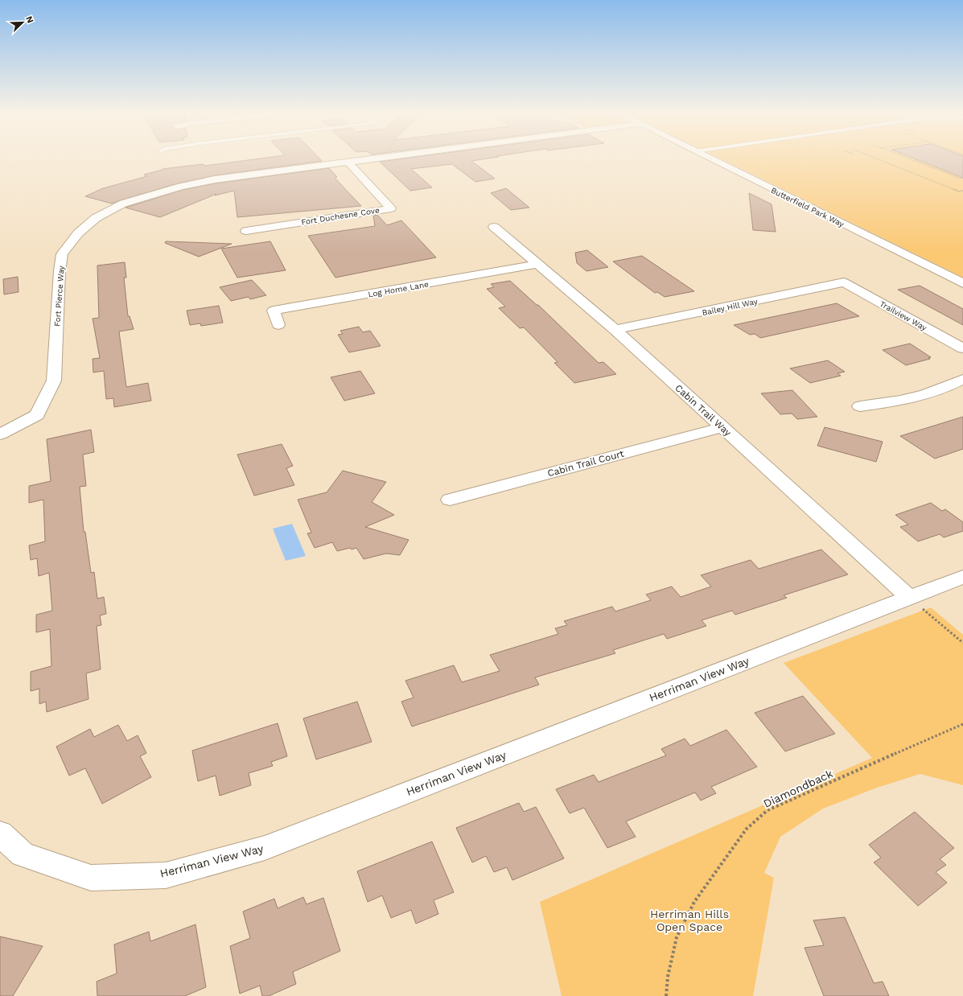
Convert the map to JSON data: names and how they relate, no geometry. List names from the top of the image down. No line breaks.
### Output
{"streets":{"street":["Butterfield Park Way","Fort Duchesne Cove","Log Home Lane","Fort Pierce Way","Bailey Hill Way","Trailview Way","Cabin Trail Way","Cabin Trail Court","Herriman View Way"],"path":["Diamondback"]},"crossings":[["Fort Duchesne Cove","Fort Pierce Way"],["Log Home Lane","Cabin Trail Way"],["Bailey Hill Way","Trailview Way"],["Bailey Hill Way","Cabin Trail Way"],["Cabin Trail Way","Cabin Trail Court"],["Cabin Trail Way","Herriman View Way"]],"parks":["Herriman Hills Open Space"],"north":"top right"}
